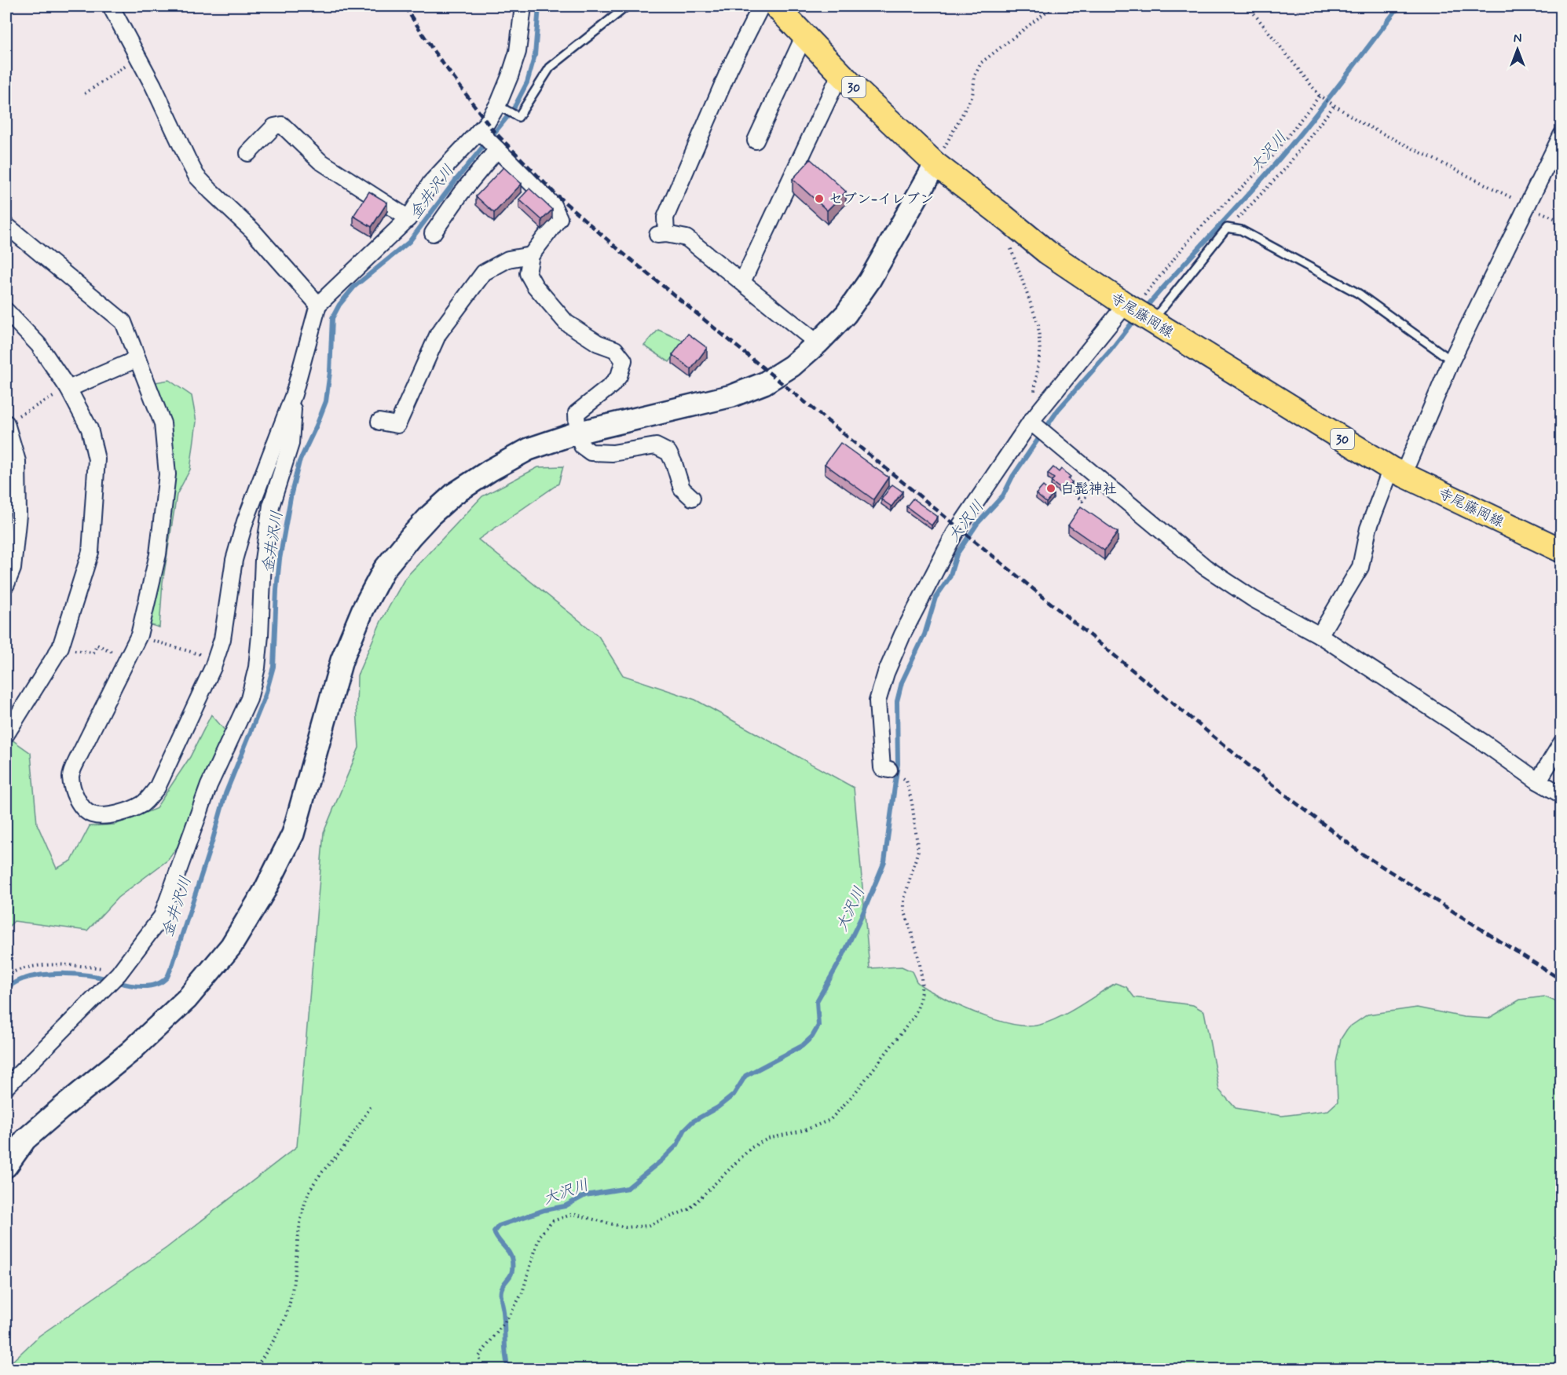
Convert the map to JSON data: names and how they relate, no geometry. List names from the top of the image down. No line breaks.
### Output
{"streets":{"main road":["30","寺尾藤岡線"]},"water":["大沢川","金井沢川"],"places":["セブン-イレブン","白髭神社"],"north":"top"}
